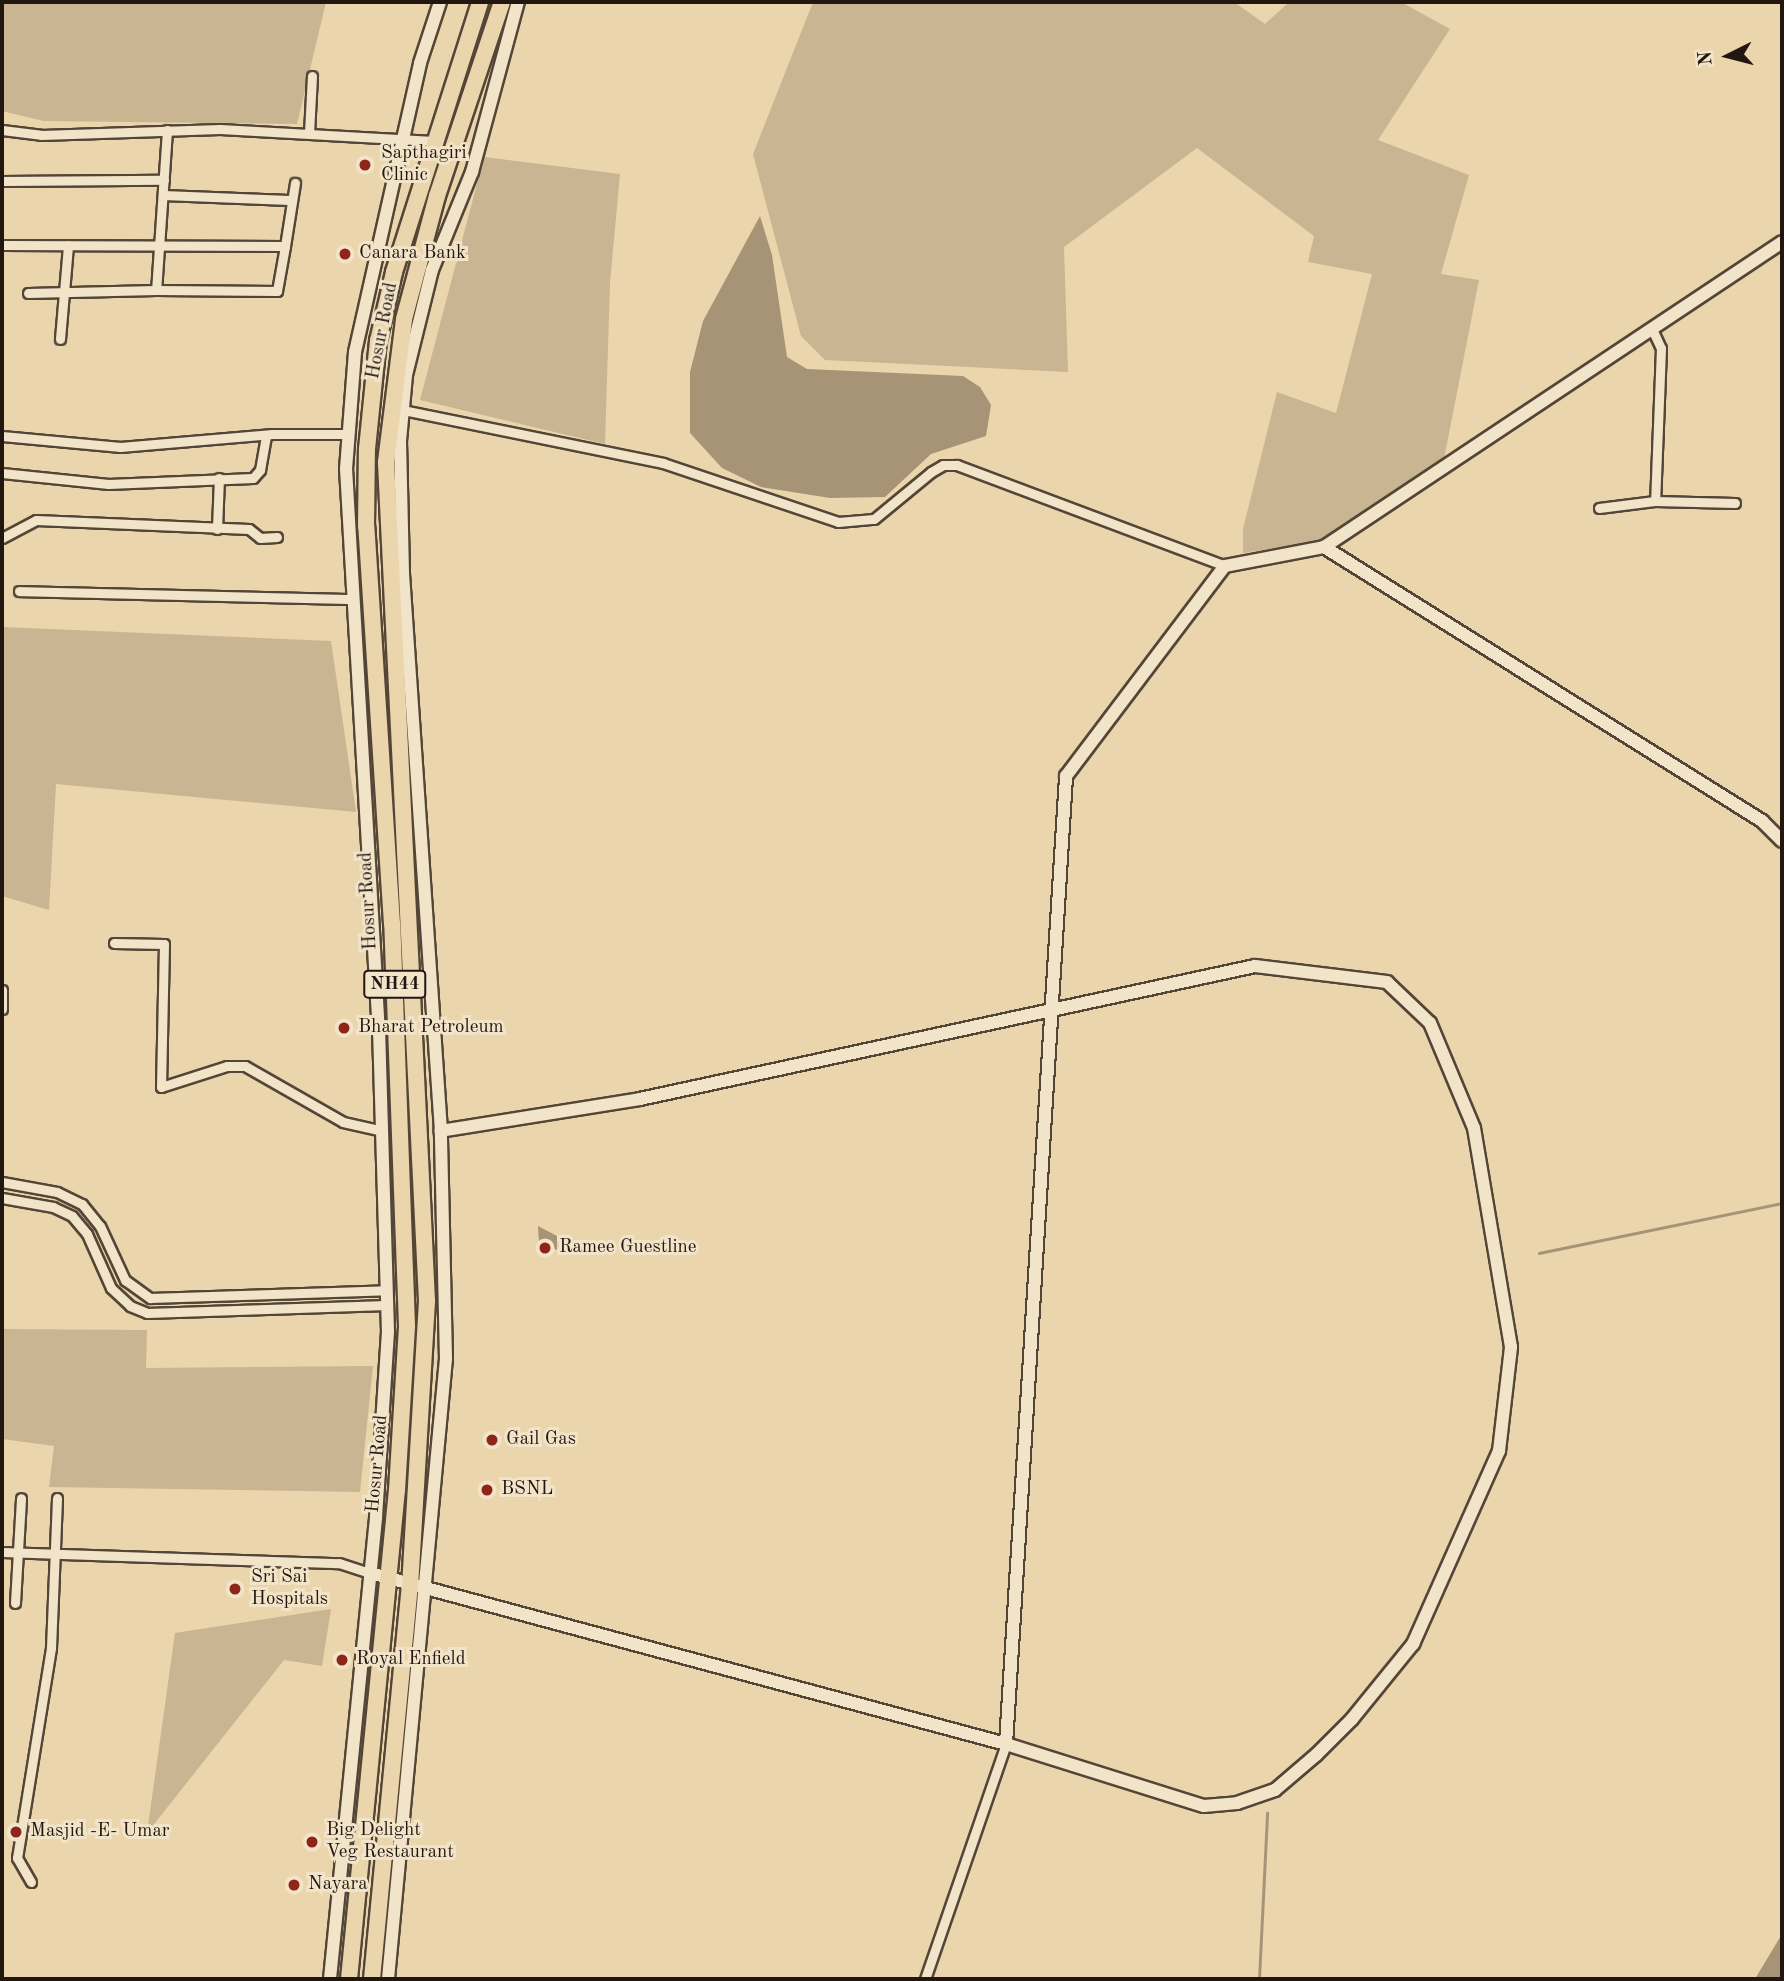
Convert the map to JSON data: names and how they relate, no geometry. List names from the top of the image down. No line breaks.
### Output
{"streets":{"highway":["Hosur Road","NH44"]},"places":["Sapthagiri Clinic","Canara Bank","Bharat Petroleum","Ramee Guestline","Gail Gas","BSNL","Sri Sai Hospitals","Royal Enfield","Masjid -E- Umar","Big Delight Veg Restaurant","Nayara"],"north":"left"}
